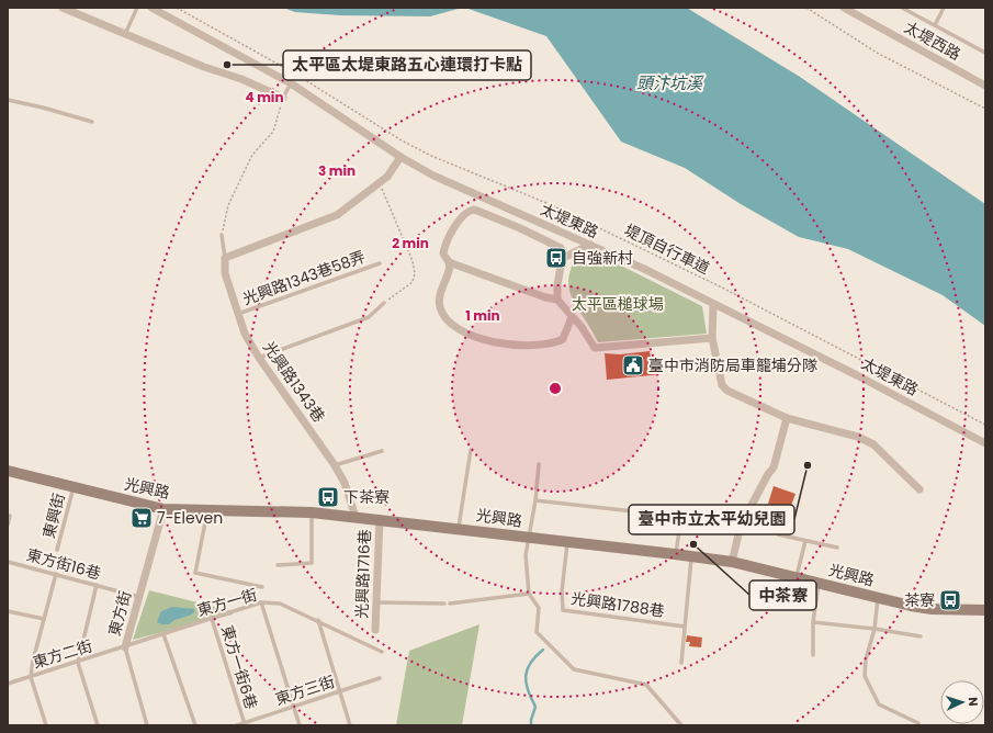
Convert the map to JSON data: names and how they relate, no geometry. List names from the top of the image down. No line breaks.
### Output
{"streets":{"main road":["光興路"],"street":["太堤西路","太堤東路","光興路1343巷","光興路1716巷","東方街"],"lane":["光興路1343巷58弄","東興街","東方街16巷","東方一街","光興路1788巷","東方二街","東方一街6巷","東方三街"],"path":["堤頂自行車道"]},"crossings":[["光興路1343巷58弄","光興路1343巷"],["光興路1343巷","光興路"],["光興路","東興街"],["光興路","光興路1716巷"],["光興路","光興路1788巷"],["光興路","東方街"],["東方街16巷","東方街"],["東方一街","東方街"],["東方一街","東方二街"],["東方一街","東方一街6巷"],["東方街","東方二街"],["東方一街6巷","東方三街"]],"water":["頭汴坑溪"],"parks":["太平區槌球場"],"places":{"other":["太平區太堤東路五心連環打卡點","臺中市立太平幼兒園","中茶寮"],"bus stop":["自強新村","下茶寮","茶寮"],"public building":["臺中市消防局車籠埔分隊"],"supermarket":["7-Eleven"]},"north":"right","rings":["4 min","3 min","2 min","1 min"]}
